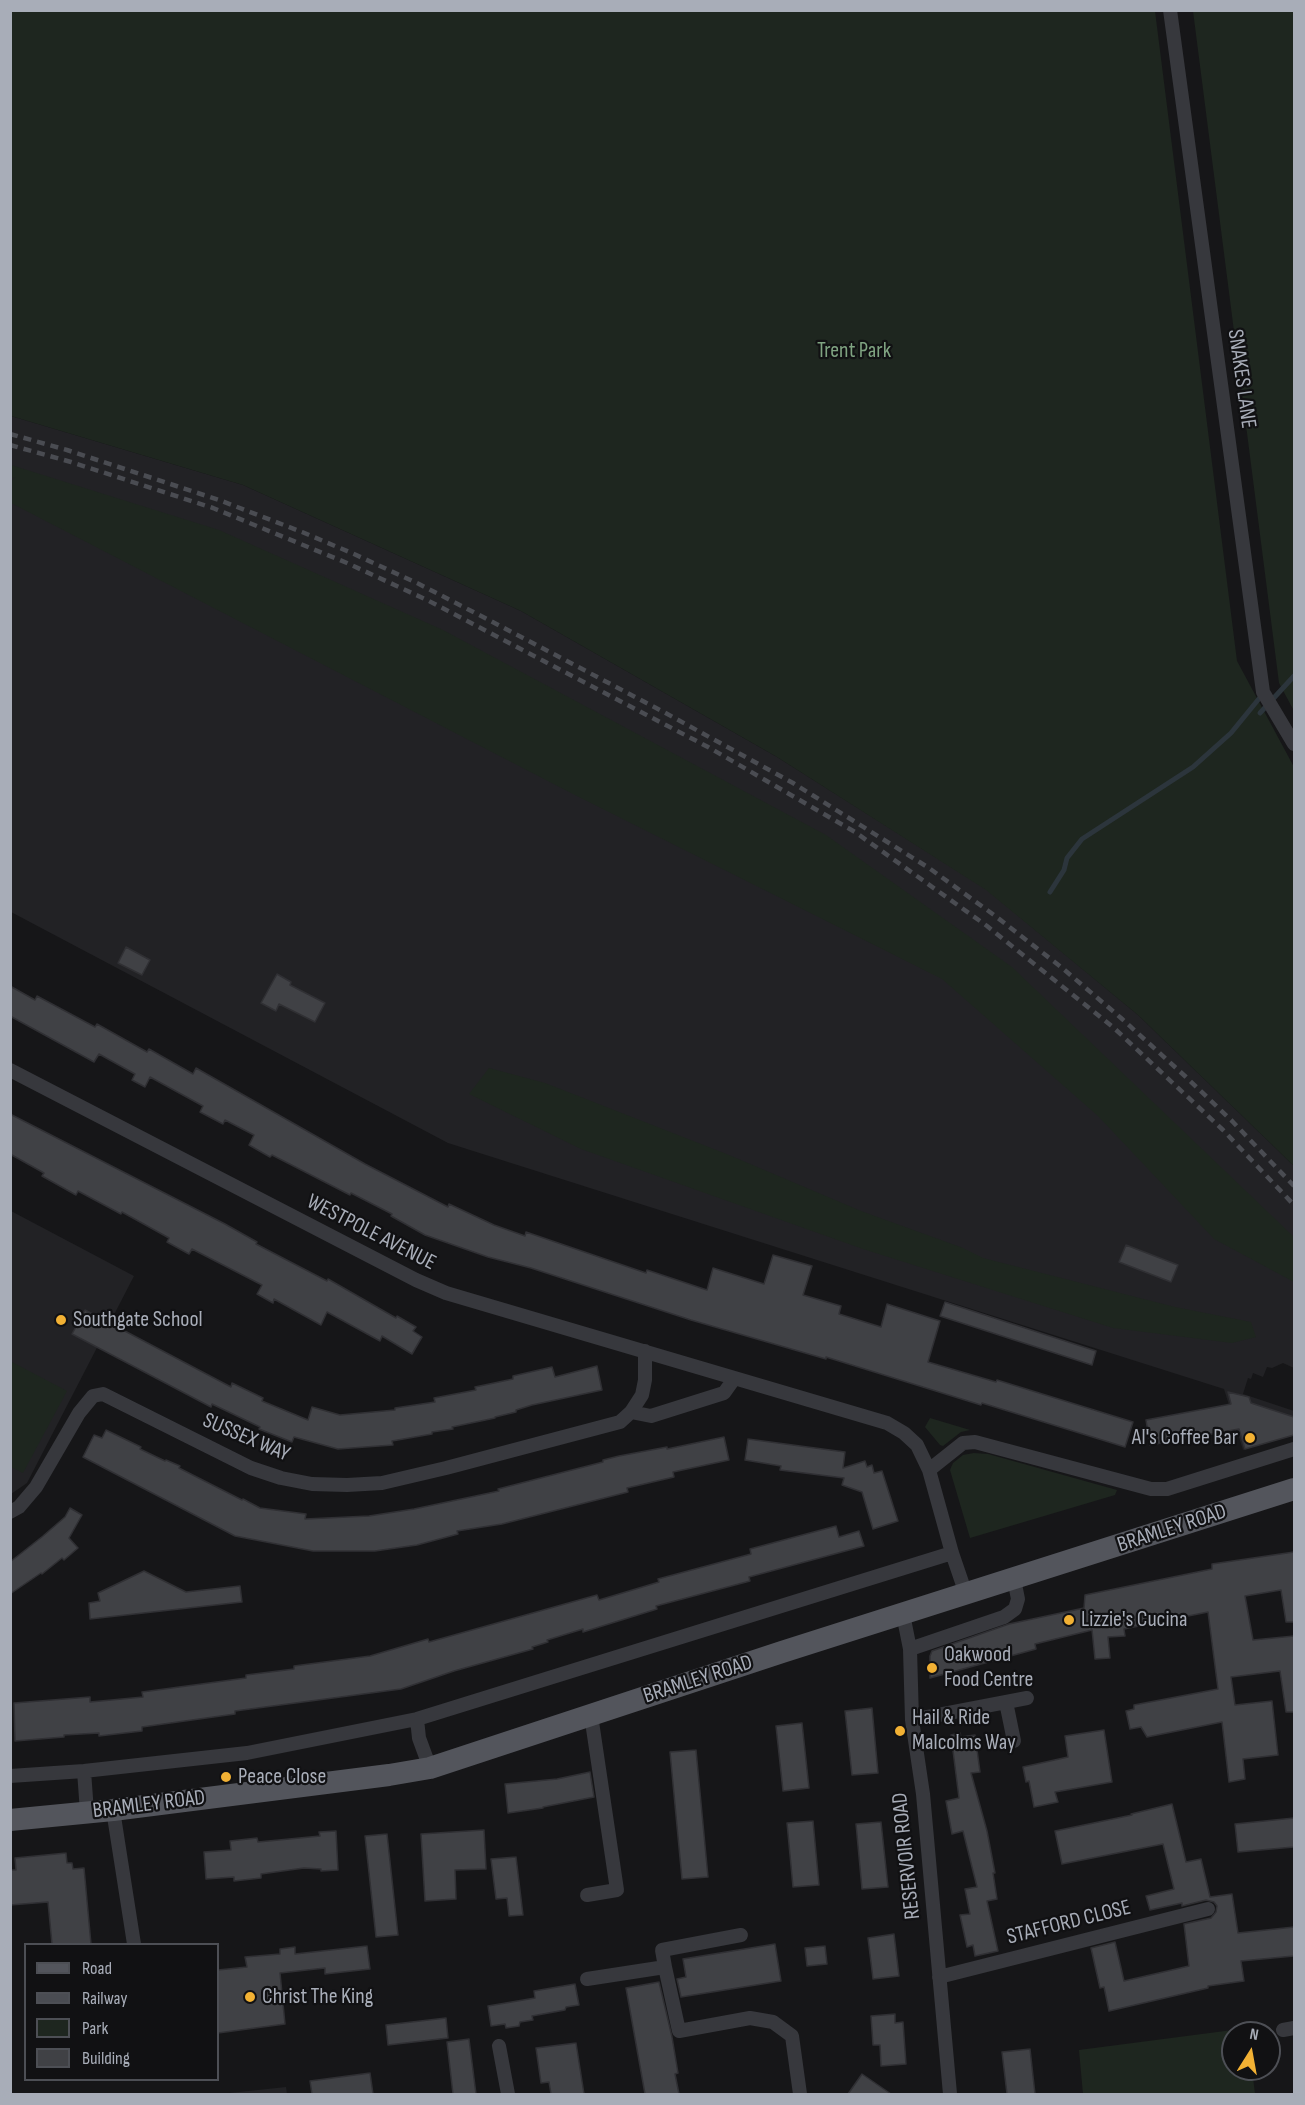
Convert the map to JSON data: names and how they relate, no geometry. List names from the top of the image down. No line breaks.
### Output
{"streets":{"main road":["BRAMLEY ROAD"],"street":["SNAKES LANE","WESTPOLE AVENUE","SUSSEX WAY","RESERVOIR ROAD","STAFFORD CLOSE"]},"crossings":[["BRAMLEY ROAD","RESERVOIR ROAD"],["RESERVOIR ROAD","STAFFORD CLOSE"]],"parks":["Trent Park"],"places":["Southgate School","Al's Coffee Bar","Lizzie's Cucina","Oakwood Food Centre","Hail & Ride Malcolms Way","Peace Close","Christ The King"],"legend":["Road","Railway","Park","Building"],"north":"top"}
